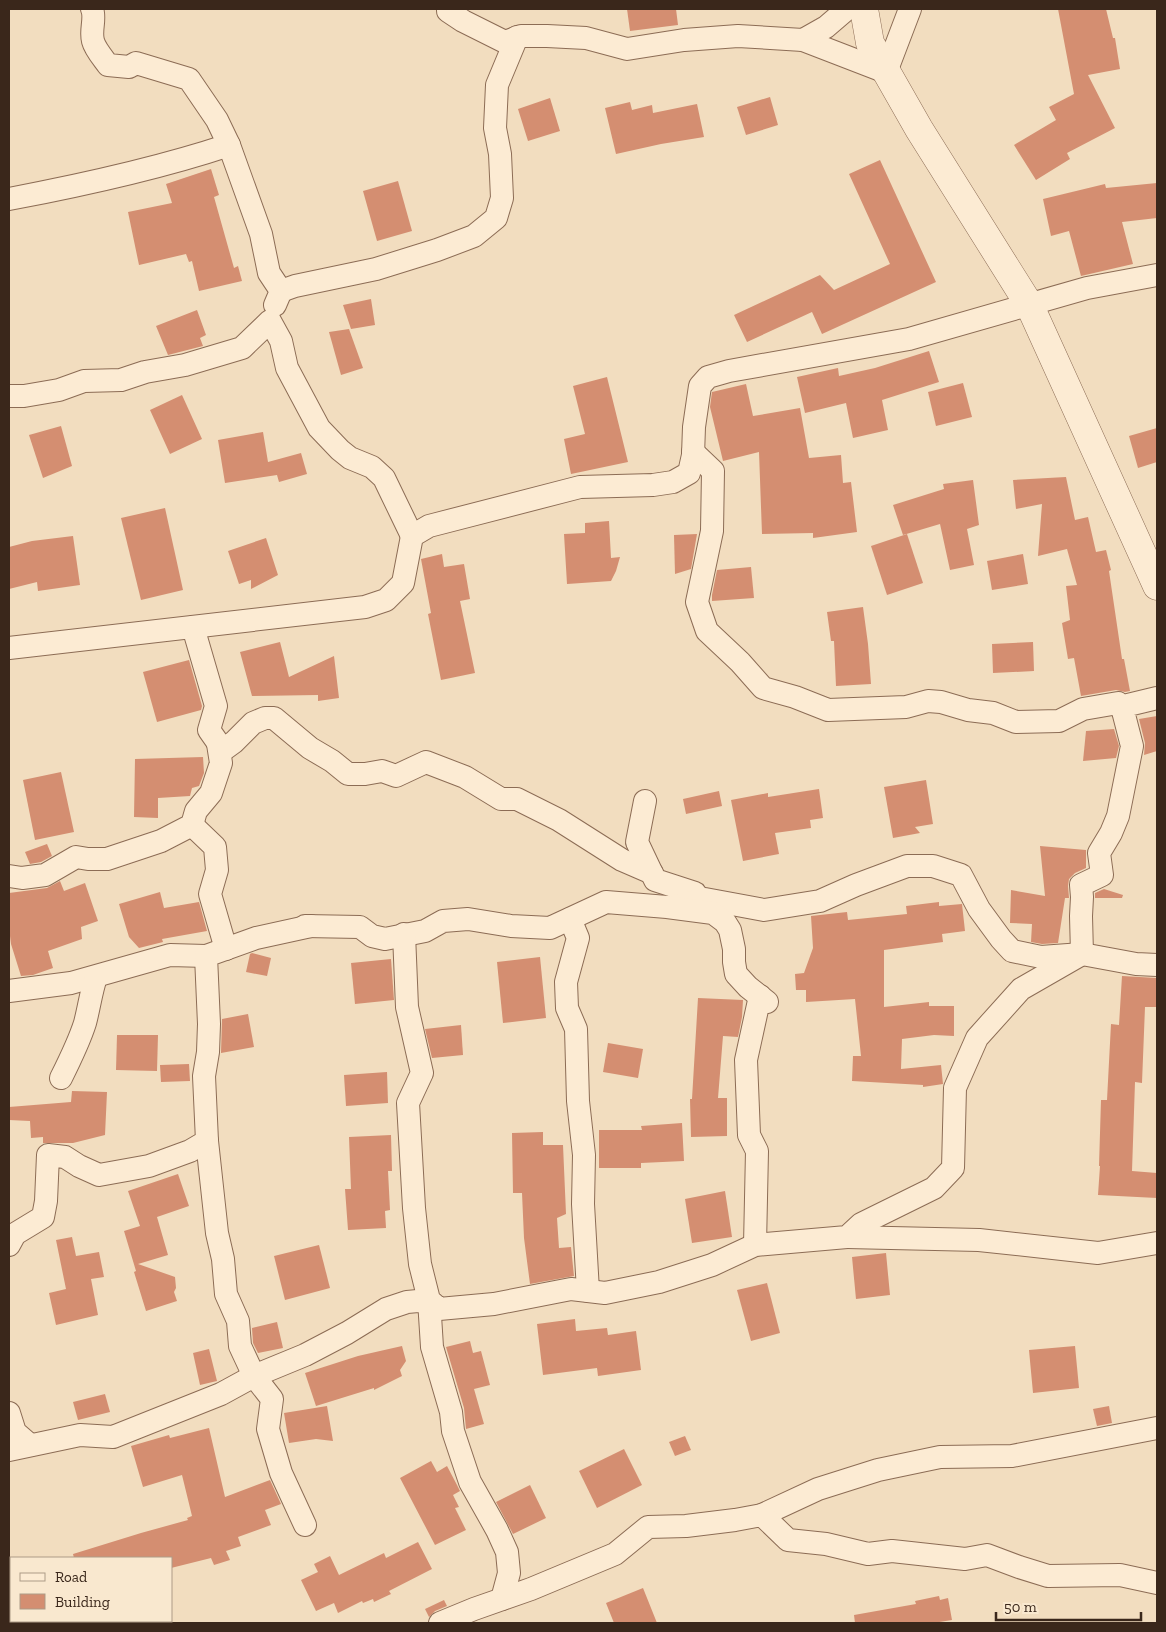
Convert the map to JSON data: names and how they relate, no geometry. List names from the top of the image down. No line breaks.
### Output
{"legend":["Road","Building"],"scale_bar":"50 m"}
